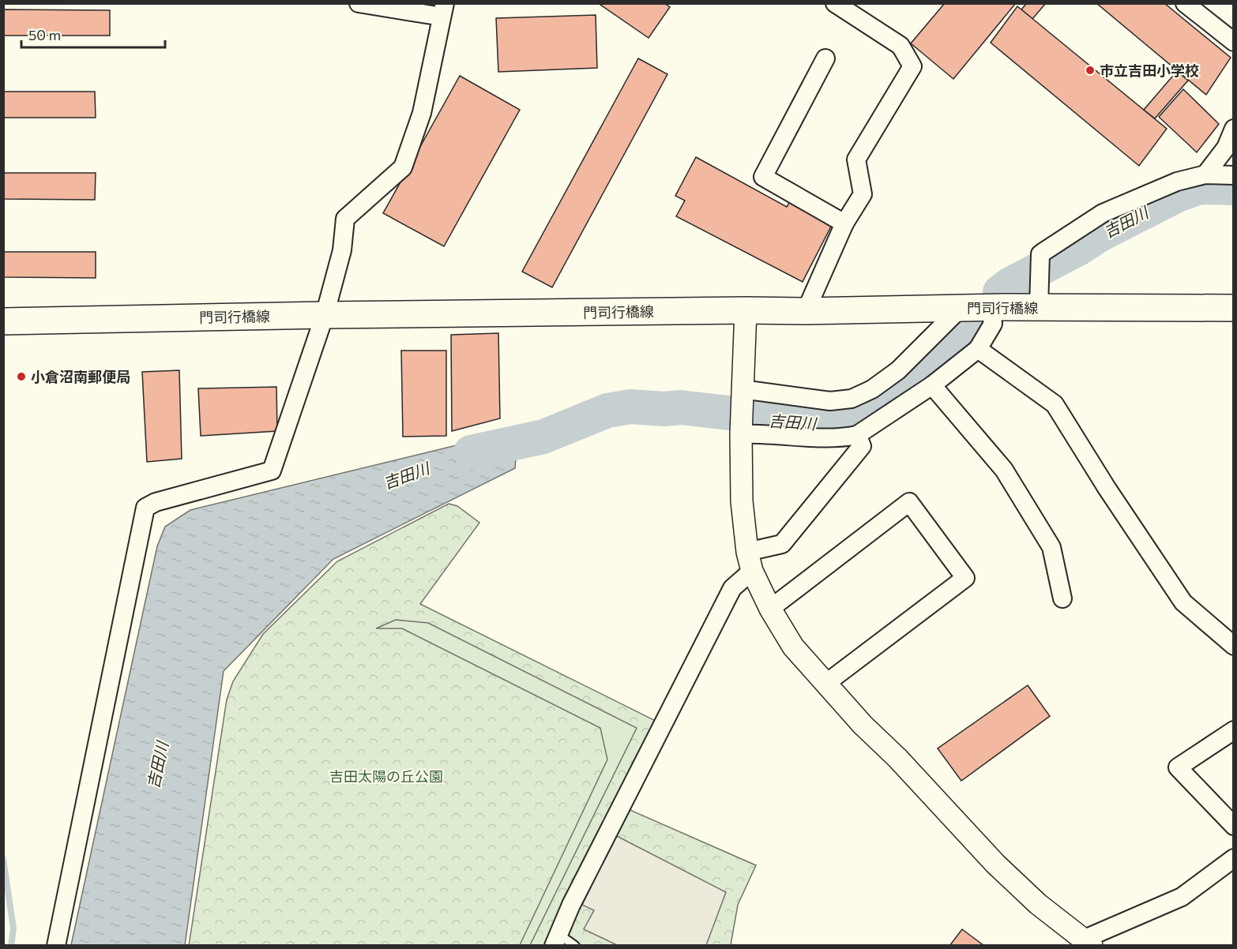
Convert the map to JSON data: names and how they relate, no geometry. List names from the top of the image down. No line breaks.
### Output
{"streets":{"main road":["門司行橋線"]},"water":["吉田川"],"parks":["吉田太陽の丘公園"],"places":["市立吉田小学校","小倉沼南郵便局"],"scale_bar":"50 m"}
